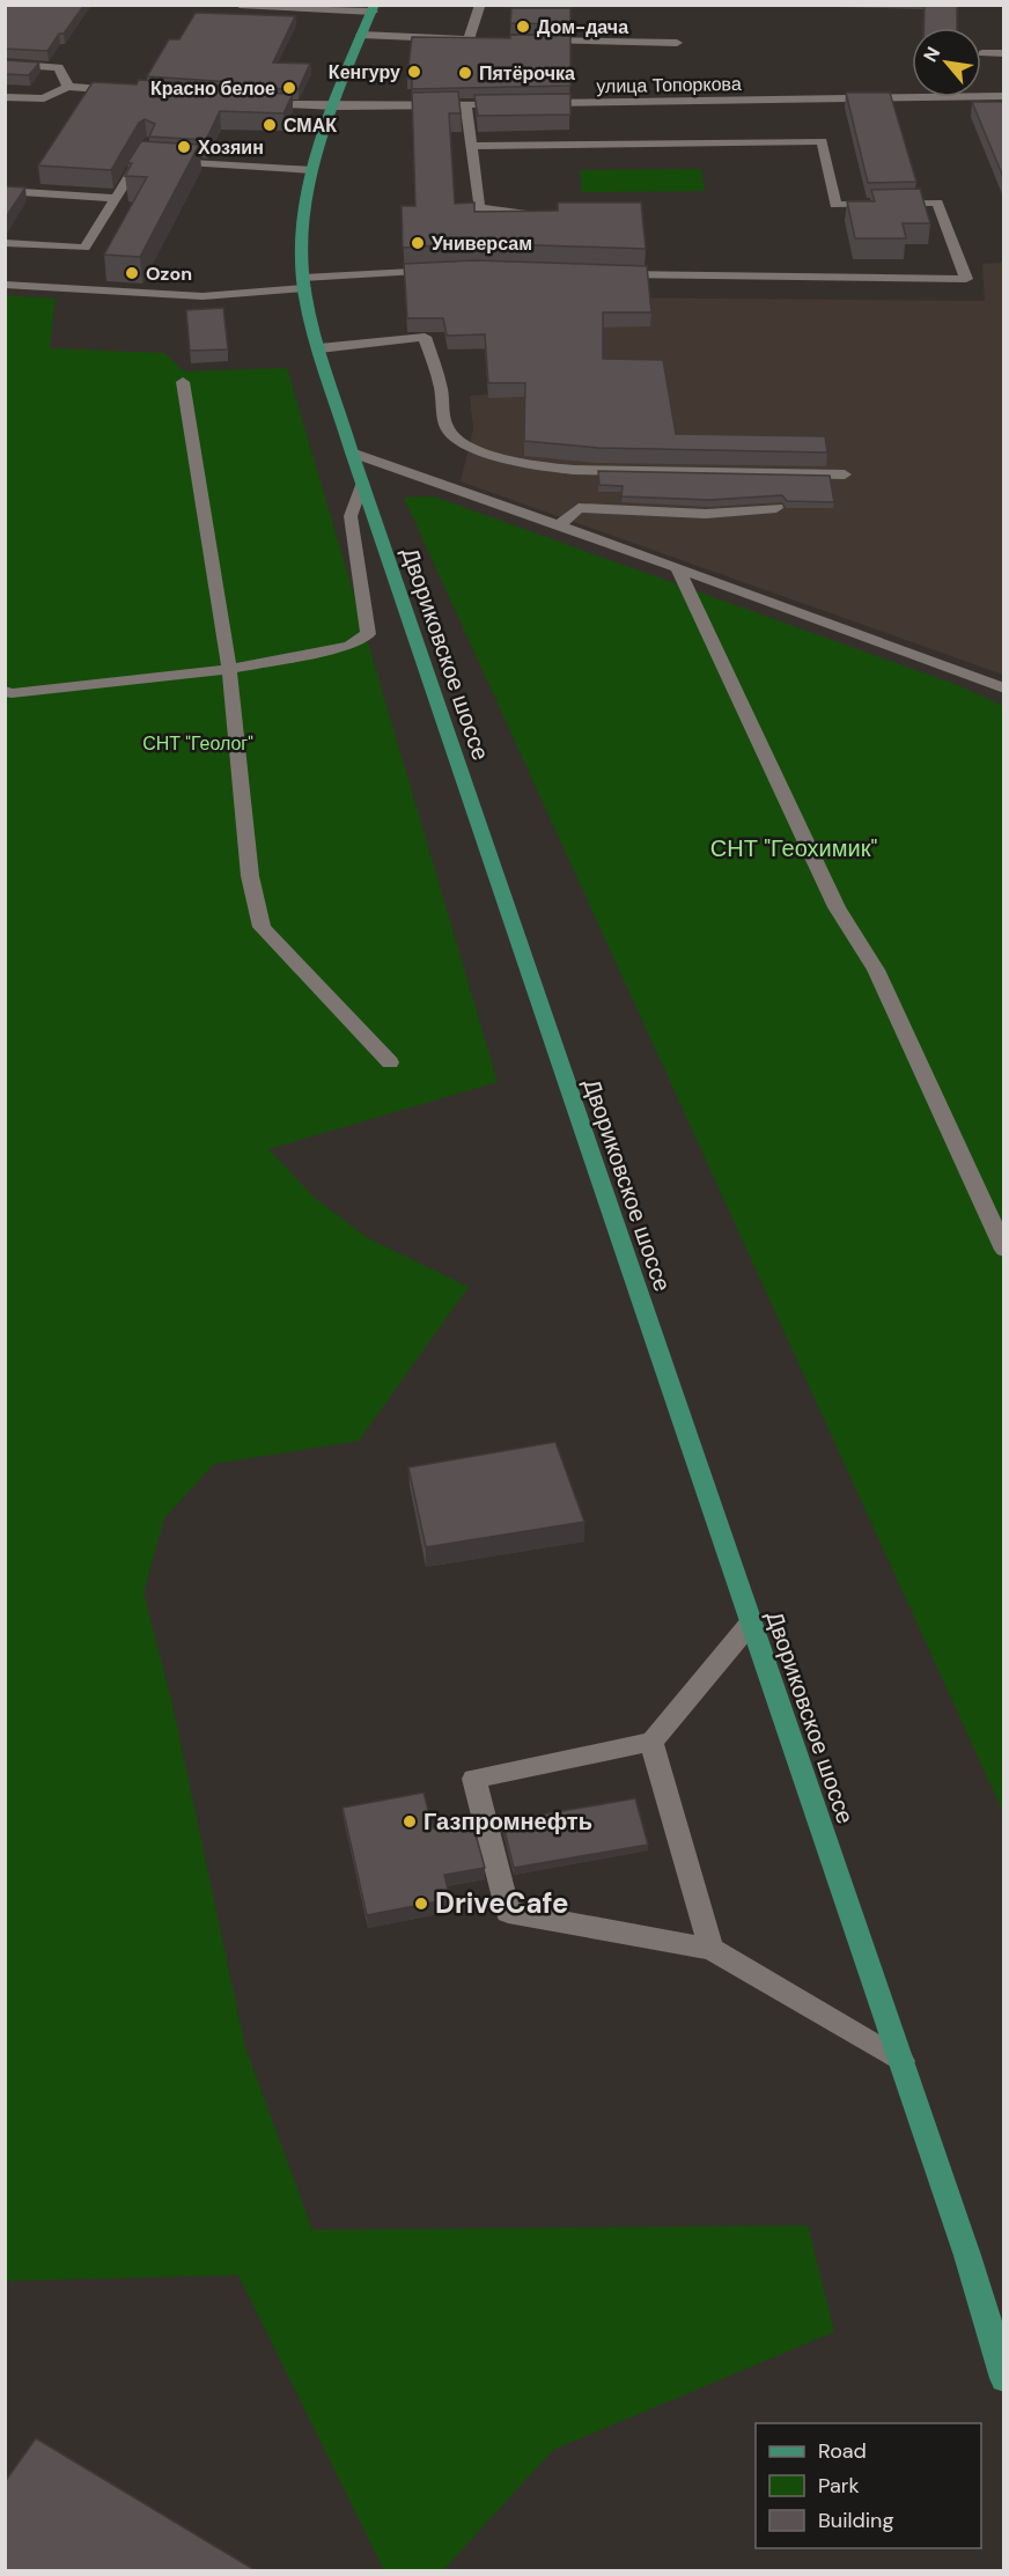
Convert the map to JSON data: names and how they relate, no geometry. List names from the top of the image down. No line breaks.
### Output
{"streets":{"main road":["Двориковское шоссе"],"street":["улица Топоркова"]},"parks":["СНТ \"Геолог\"","СНТ \"Геохимик\""],"places":["Дом-дача","Кенгуру","Пятёрочка","Красно белое","СМАК","Хозяин","Универсам","Ozon","Газпромнефть","DriveCafe"],"legend":["Road","Park","Building"],"north":"top left"}
